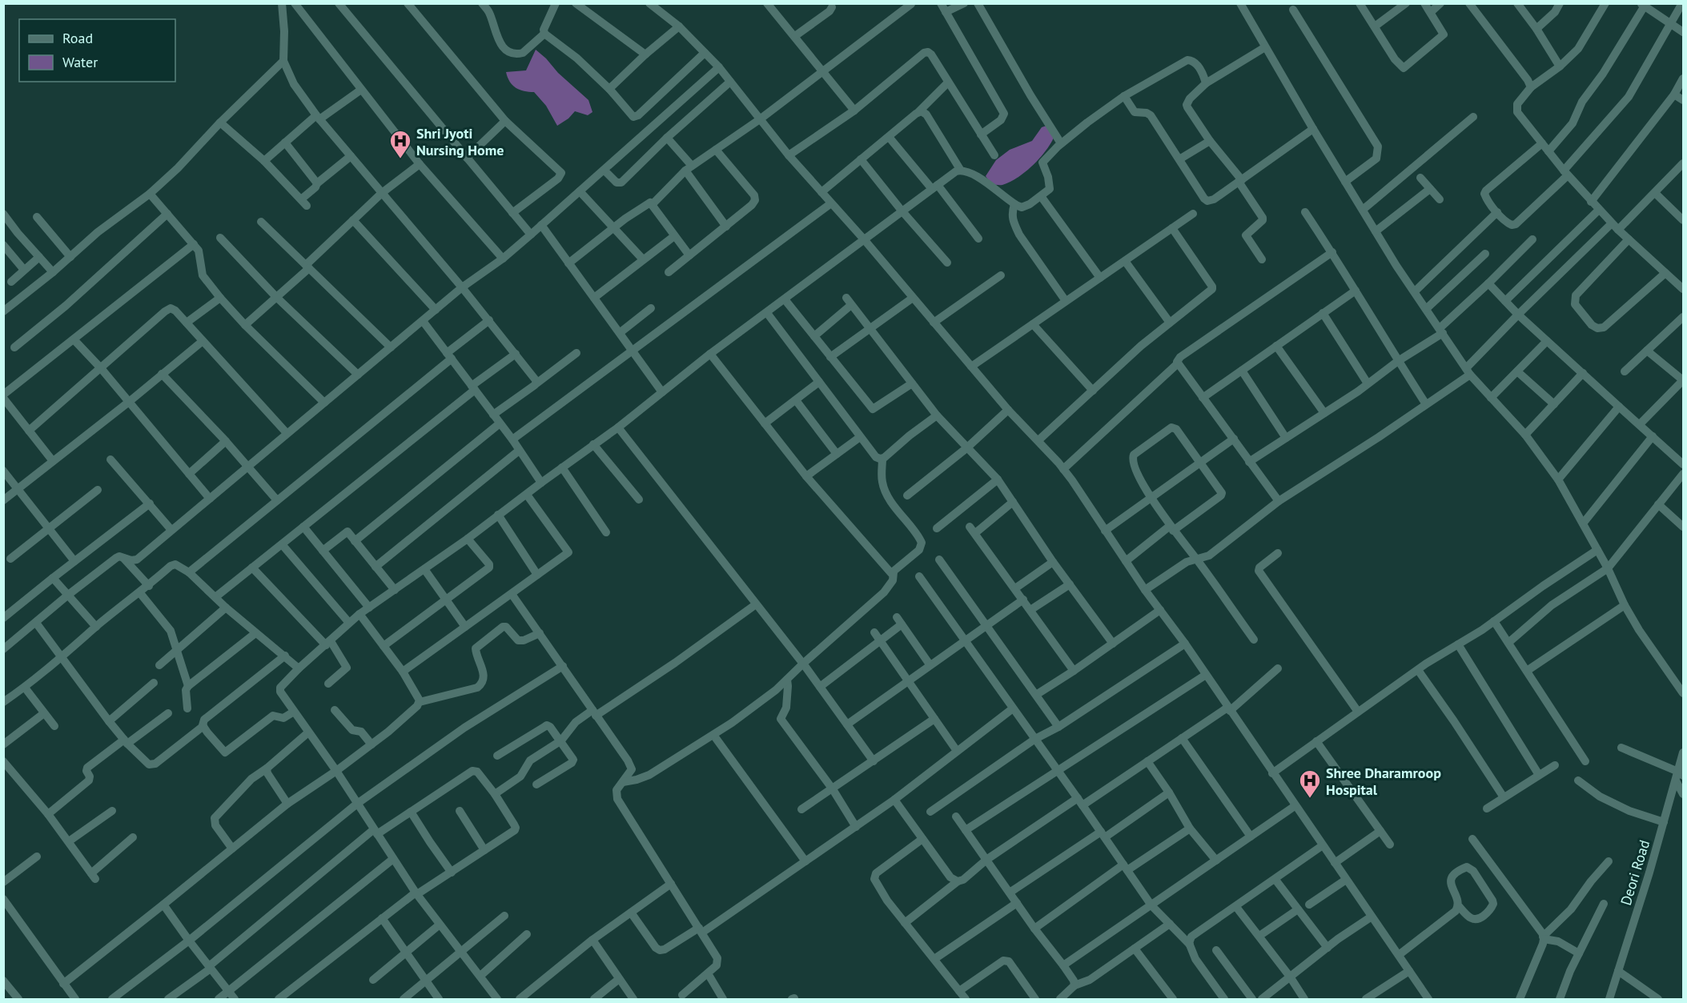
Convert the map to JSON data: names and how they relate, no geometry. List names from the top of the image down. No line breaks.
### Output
{"streets":{"street":["Deori Road"]},"places":{"hospital":["Shri Jyoti Nursing Home","Shree Dharamroop Hospital"]},"legend":["Road","Water"]}
